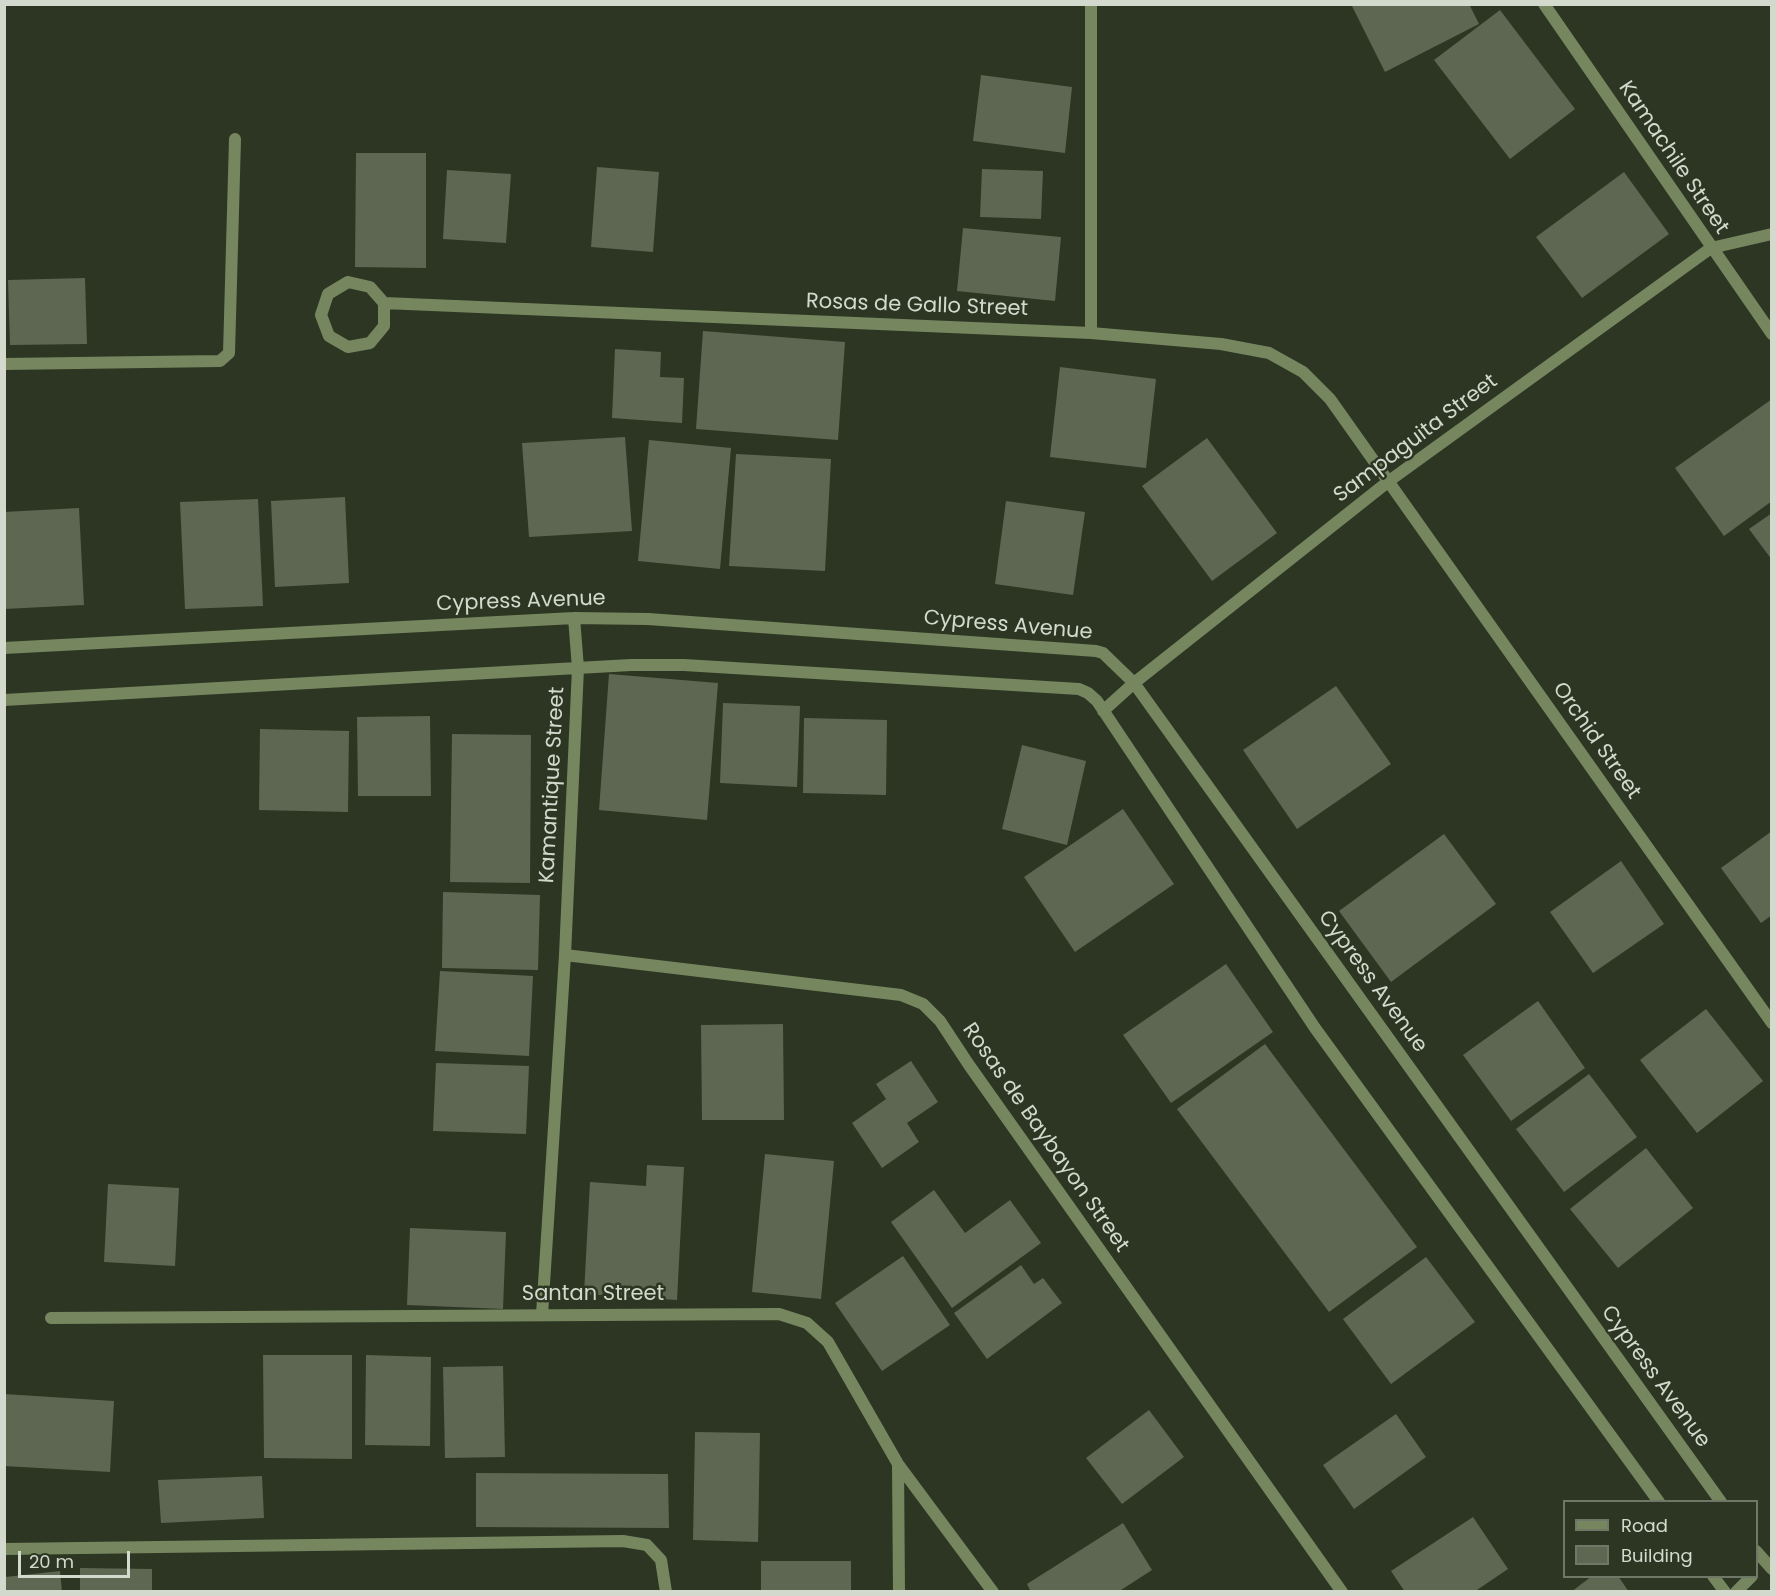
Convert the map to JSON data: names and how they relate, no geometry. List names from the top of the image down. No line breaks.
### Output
{"streets":{"street":["Kamachile Street","Rosas de Gallo Street","Sampaguita Street","Cypress Avenue","Orchid Street","Kamantique Street","Rosas de Baybayon Street","Santan Street"]},"crossings":[["Kamachile Street","Sampaguita Street"],["Rosas de Gallo Street","Sampaguita Street"],["Rosas de Gallo Street","Orchid Street"],["Sampaguita Street","Cypress Avenue"],["Sampaguita Street","Orchid Street"],["Cypress Avenue","Kamantique Street"],["Kamantique Street","Rosas de Baybayon Street"],["Kamantique Street","Santan Street"]],"legend":["Road","Building"],"scale_bar":"20 m"}
